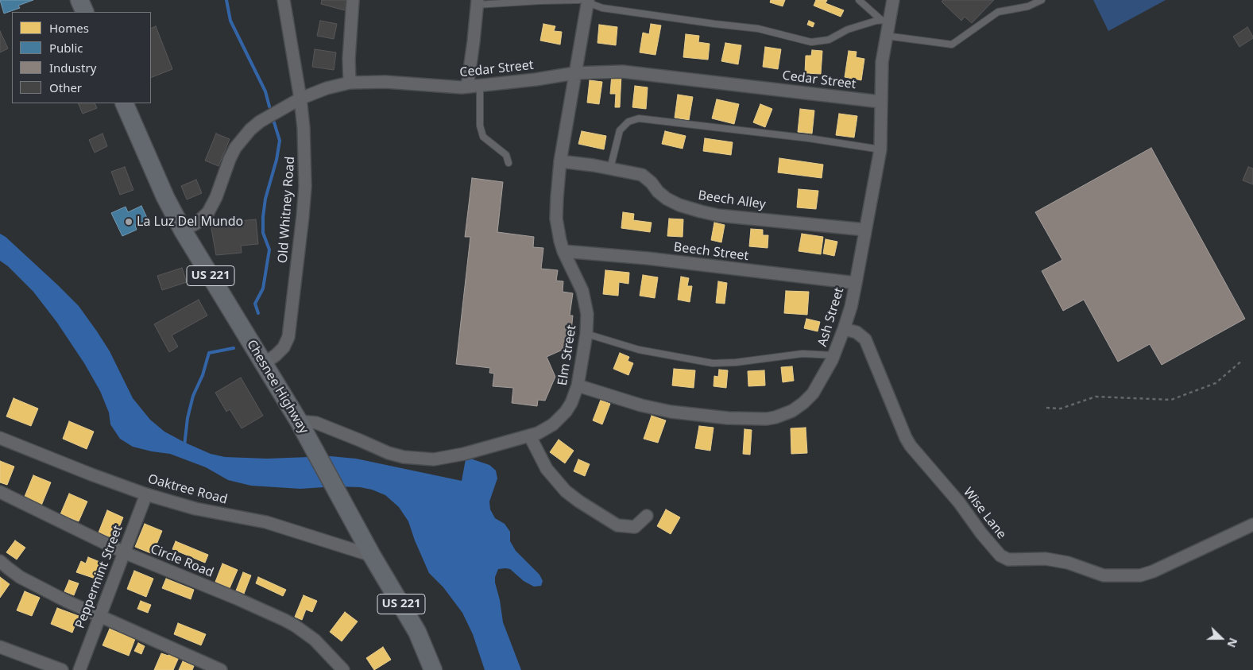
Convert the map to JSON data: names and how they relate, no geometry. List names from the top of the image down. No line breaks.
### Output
{"streets":{"main road":["US 221","Chesnee Highway"],"street":["Cedar Street","Beech Alley","Old Whitney Road","Beech Street","Ash Street","Elm Street","Oaktree Road","Wise Lane","Circle Road","Peppermint Street"]},"crossings":[["Cedar Street","Old Whitney Road"],["Cedar Street","Ash Street"],["Cedar Street","Elm Street"],["Cedar Street","Chesnee Highway"],["Beech Alley","Ash Street"],["Beech Alley","Elm Street"],["Old Whitney Road","Chesnee Highway"],["Beech Street","Ash Street"],["Beech Street","Elm Street"],["Ash Street","Elm Street"],["Ash Street","Wise Lane"],["Elm Street","Chesnee Highway"],["Chesnee Highway","Oaktree Road"],["Oaktree Road","Peppermint Street"],["Circle Road","Peppermint Street"]],"places":["La Luz Del Mundo"],"legend":["Homes","Public","Industry","Other"],"north":"right"}
